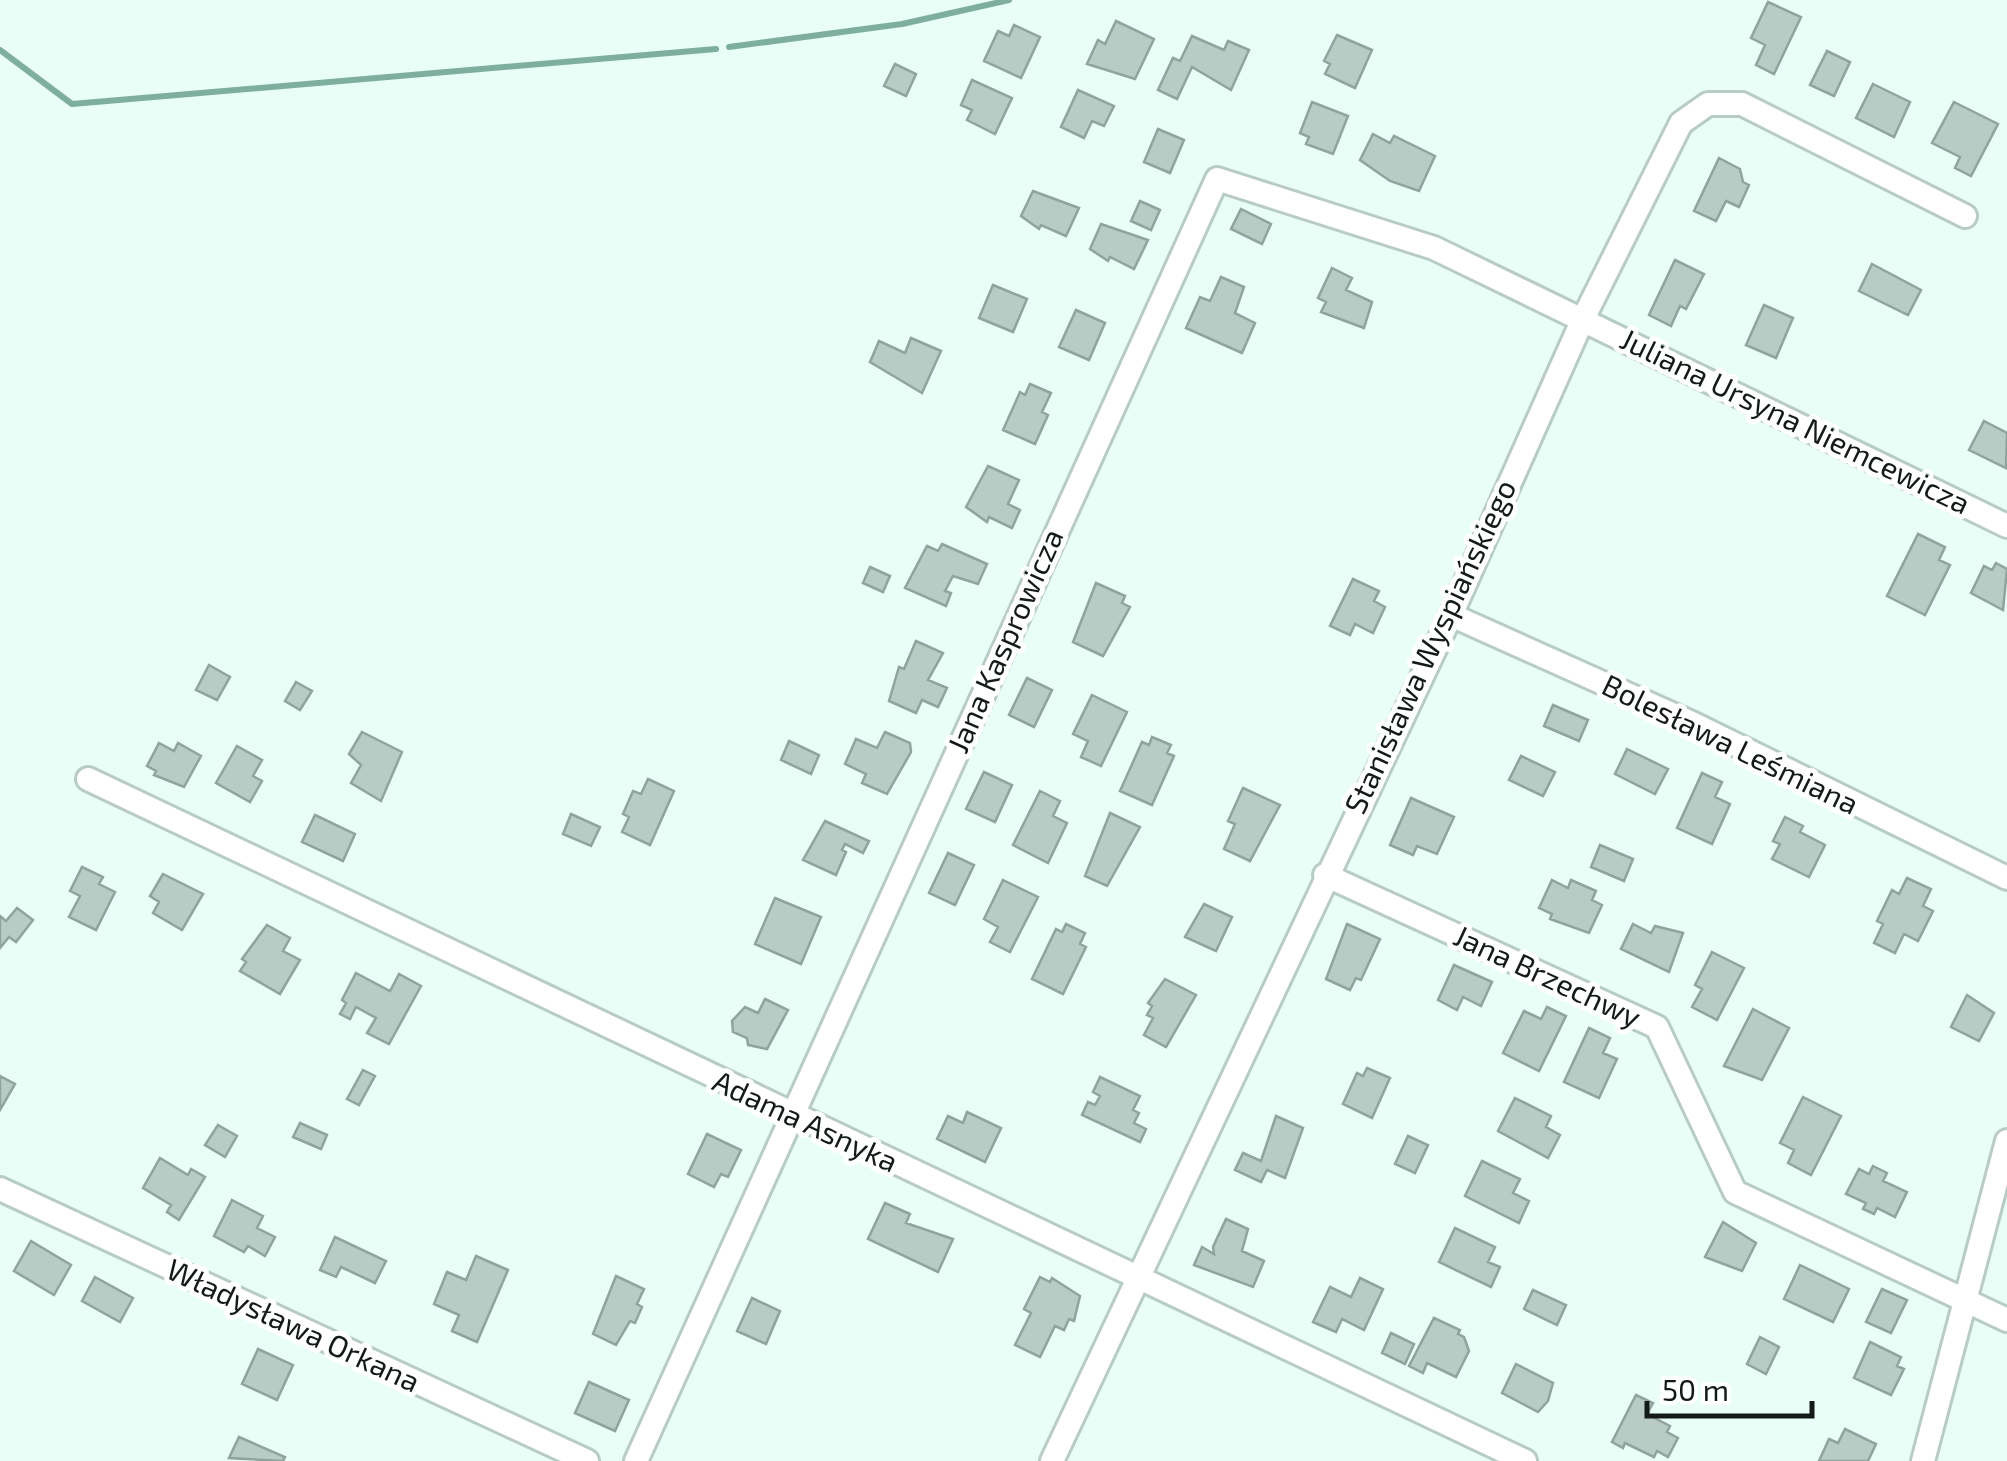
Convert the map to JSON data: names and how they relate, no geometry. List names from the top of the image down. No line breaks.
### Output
{"streets":{"street":["Juliana Ursyna Niemcewicza","Jana Kasprowicza","Stanisława Wyspiańskiego","Bolesława Leśmiana","Jana Brzechwy","Adama Asnyka","Władysława Orkana"]},"crossings":[["Juliana Ursyna Niemcewicza","Jana Kasprowicza"],["Juliana Ursyna Niemcewicza","Stanisława Wyspiańskiego"],["Jana Kasprowicza","Stanisława Wyspiańskiego"],["Jana Kasprowicza","Adama Asnyka"],["Stanisława Wyspiańskiego","Bolesława Leśmiana"],["Stanisława Wyspiańskiego","Jana Brzechwy"],["Stanisława Wyspiańskiego","Adama Asnyka"]],"scale_bar":"50 m"}
